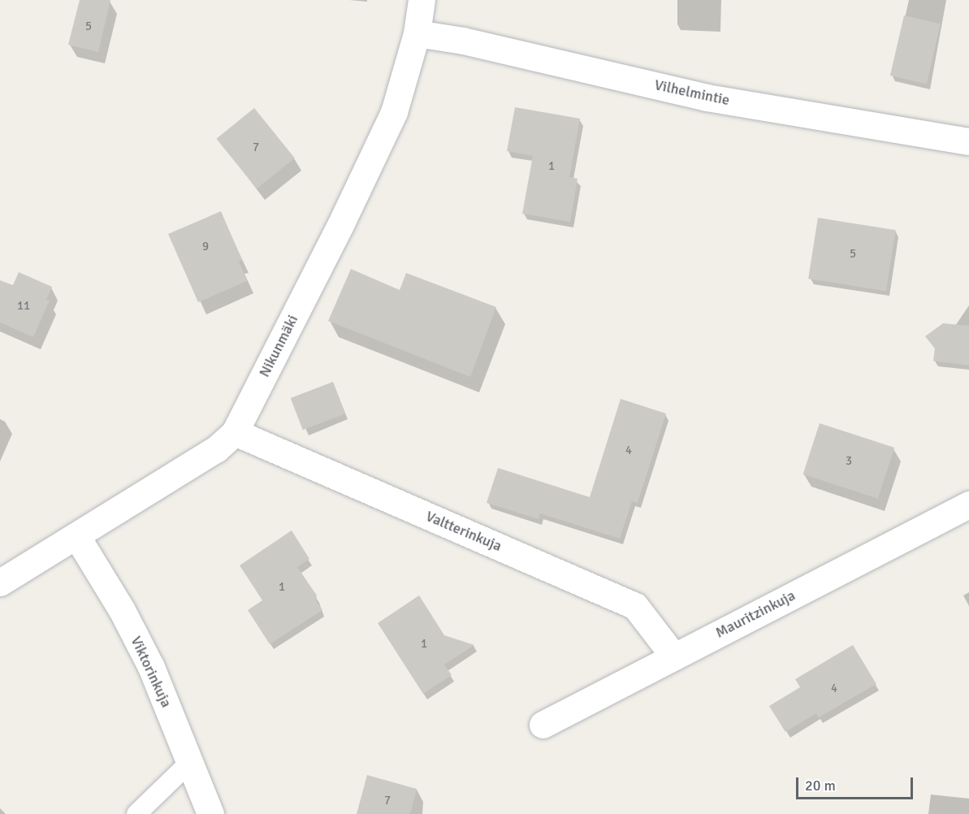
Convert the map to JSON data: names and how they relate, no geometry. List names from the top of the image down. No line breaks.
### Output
{"streets":{"street":["Vilhelmintie","Nikunmäki","Valtterinkuja","Mauritzinkuja","Viktorinkuja"]},"crossings":[["Vilhelmintie","Nikunmäki"],["Nikunmäki","Valtterinkuja"],["Nikunmäki","Viktorinkuja"],["Valtterinkuja","Mauritzinkuja"]],"house_numbers":["5","7","1","9","5","11","4","3","1","1","4","7"],"scale_bar":"20 m"}
